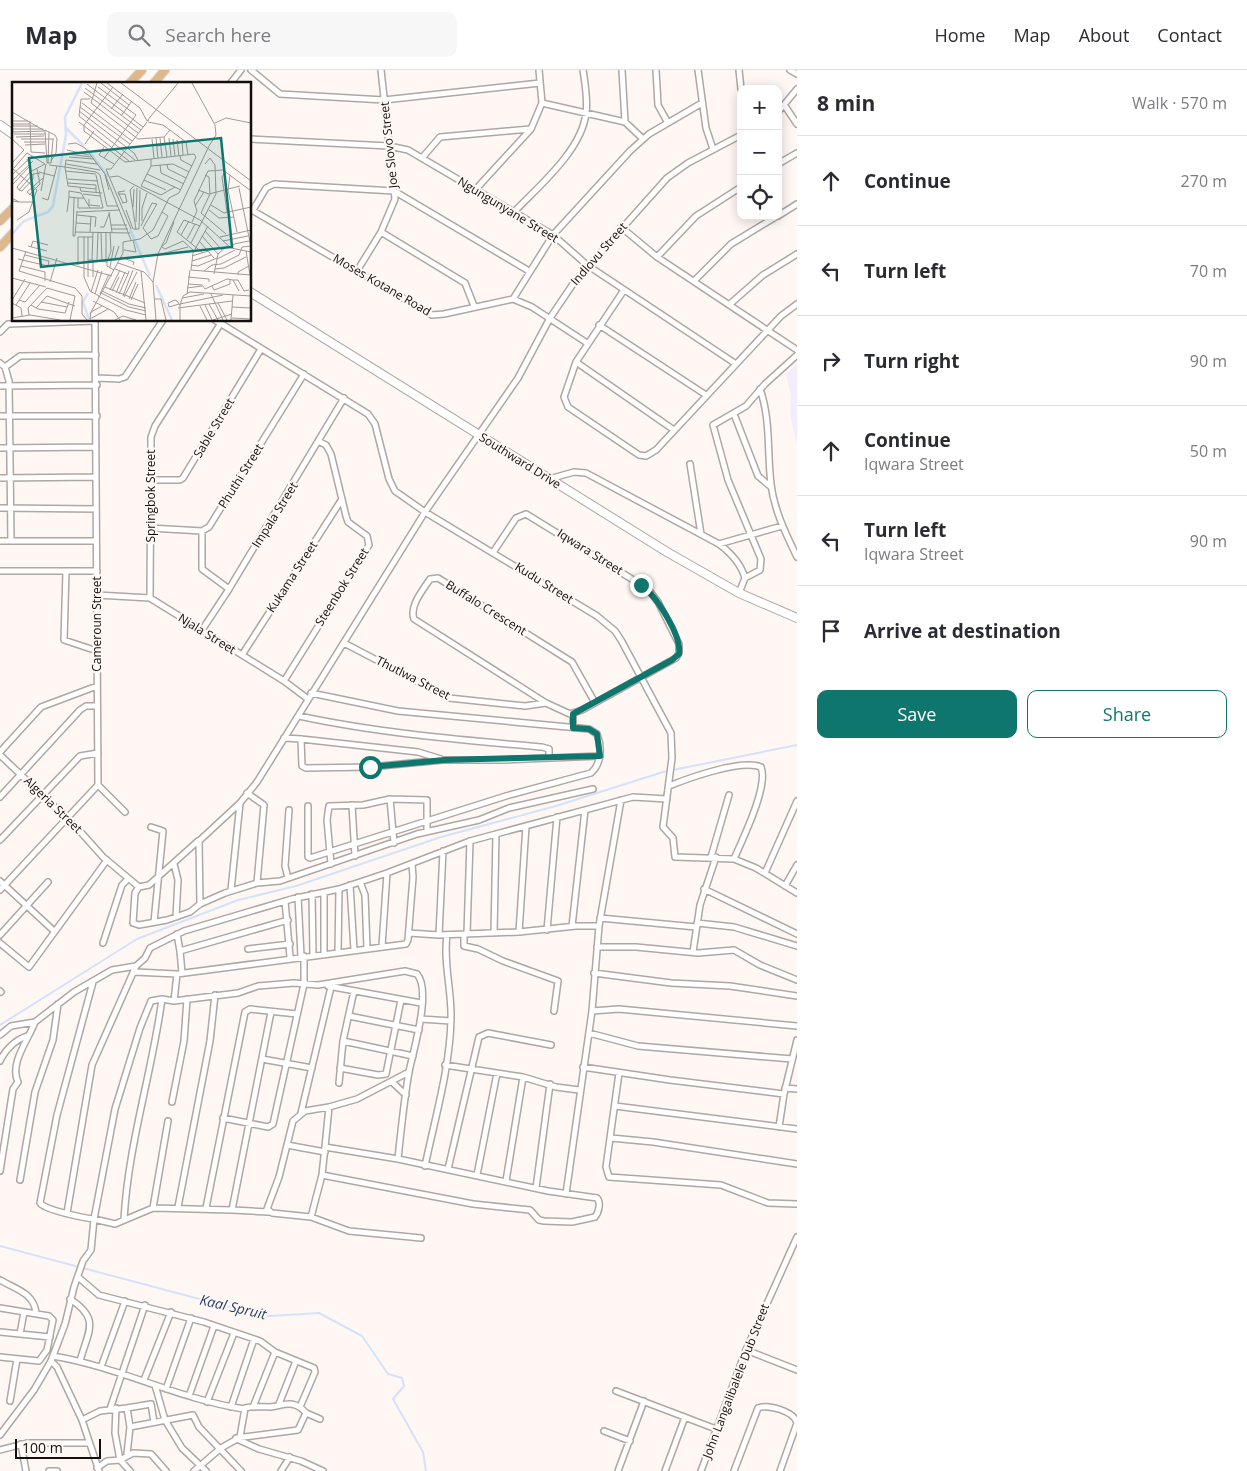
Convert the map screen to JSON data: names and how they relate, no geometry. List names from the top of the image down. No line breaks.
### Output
{"streets":{"main road":["Southward Drive"],"street":["Joe Slovo Street","Ngungunyane Street","Indlovu Street","Moses Kotane Road","Sable Street","Phuthi Street","Springbok Street","Impala Street","Iqwara Street","Kukama Street","Kudu Street","Steenbok Street","Buffalo Crescent","Cameroun Street","Njala Street","Thutlwa Street","Algeria Street","John Langalibalele Dub Street"]},"crossings":[["Joe Slovo Street","Ngungunyane Street"],["Joe Slovo Street","Moses Kotane Road"],["Ngungunyane Street","Indlovu Street"],["Indlovu Street","Southward Drive"],["Indlovu Street","Kudu Street"],["Indlovu Street","Njala Street"],["Indlovu Street","Thutlwa Street"],["Indlovu Street","Algeria Street"],["Sable Street","Springbok Street"],["Springbok Street","Njala Street"],["Impala Street","Steenbok Street"],["Impala Street","Njala Street"],["Iqwara Street","Kudu Street"],["Kukama Street","Steenbok Street"],["Kukama Street","Njala Street"],["Steenbok Street","Njala Street"],["Buffalo Crescent","Thutlwa Street"],["Cameroun Street","Njala Street"]],"water":["Kaal Spruit"],"scale_bar":"100 m","page":{"header":"Map","search":"Search here","nav":["Home","Map","About","Contact"],"heading":["8 min","Walk · 570 m"],"map_buttons":["+","−"],"list":[["Continue","270 m"],["Turn left","70 m"],["Turn right","90 m"],["Continue","Iqwara Street","50 m"],["Turn left","Iqwara Street","90 m"],"Arrive at destination"],"buttons":["Save","Share"],"scale":"100 m"}}
